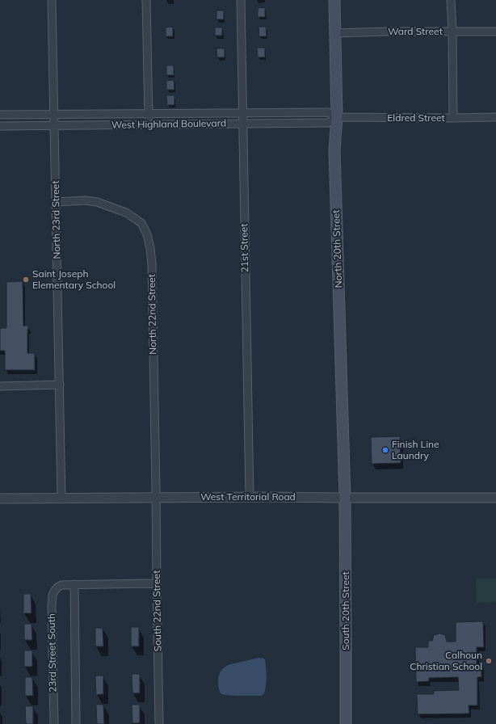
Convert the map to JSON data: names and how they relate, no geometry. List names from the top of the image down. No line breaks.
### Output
{"streets":{"main road":["North 20th Street","South 20th Street"],"street":["Ward Street","Eldred Street","West Highland Boulevard","North 23rd Street","21st Street","North 22nd Street","West Territorial Road","South 22nd Street","23rd Street South"]},"crossings":[["Ward Street","North 20th Street"],["Eldred Street","West Highland Boulevard"],["Eldred Street","North 20th Street"],["West Highland Boulevard","North 23rd Street"],["West Highland Boulevard","21st Street"],["West Highland Boulevard","North 20th Street"],["North 23rd Street","North 22nd Street"],["North 23rd Street","West Territorial Road"],["21st Street","West Territorial Road"],["North 20th Street","West Territorial Road"],["North 20th Street","South 20th Street"],["North 22nd Street","West Territorial Road"],["North 22nd Street","South 22nd Street"],["West Territorial Road","South 22nd Street"],["West Territorial Road","South 20th Street"]],"places":["Saint Joseph Elementary School","Finish Line Laundry","Calhoun Christian School"]}
